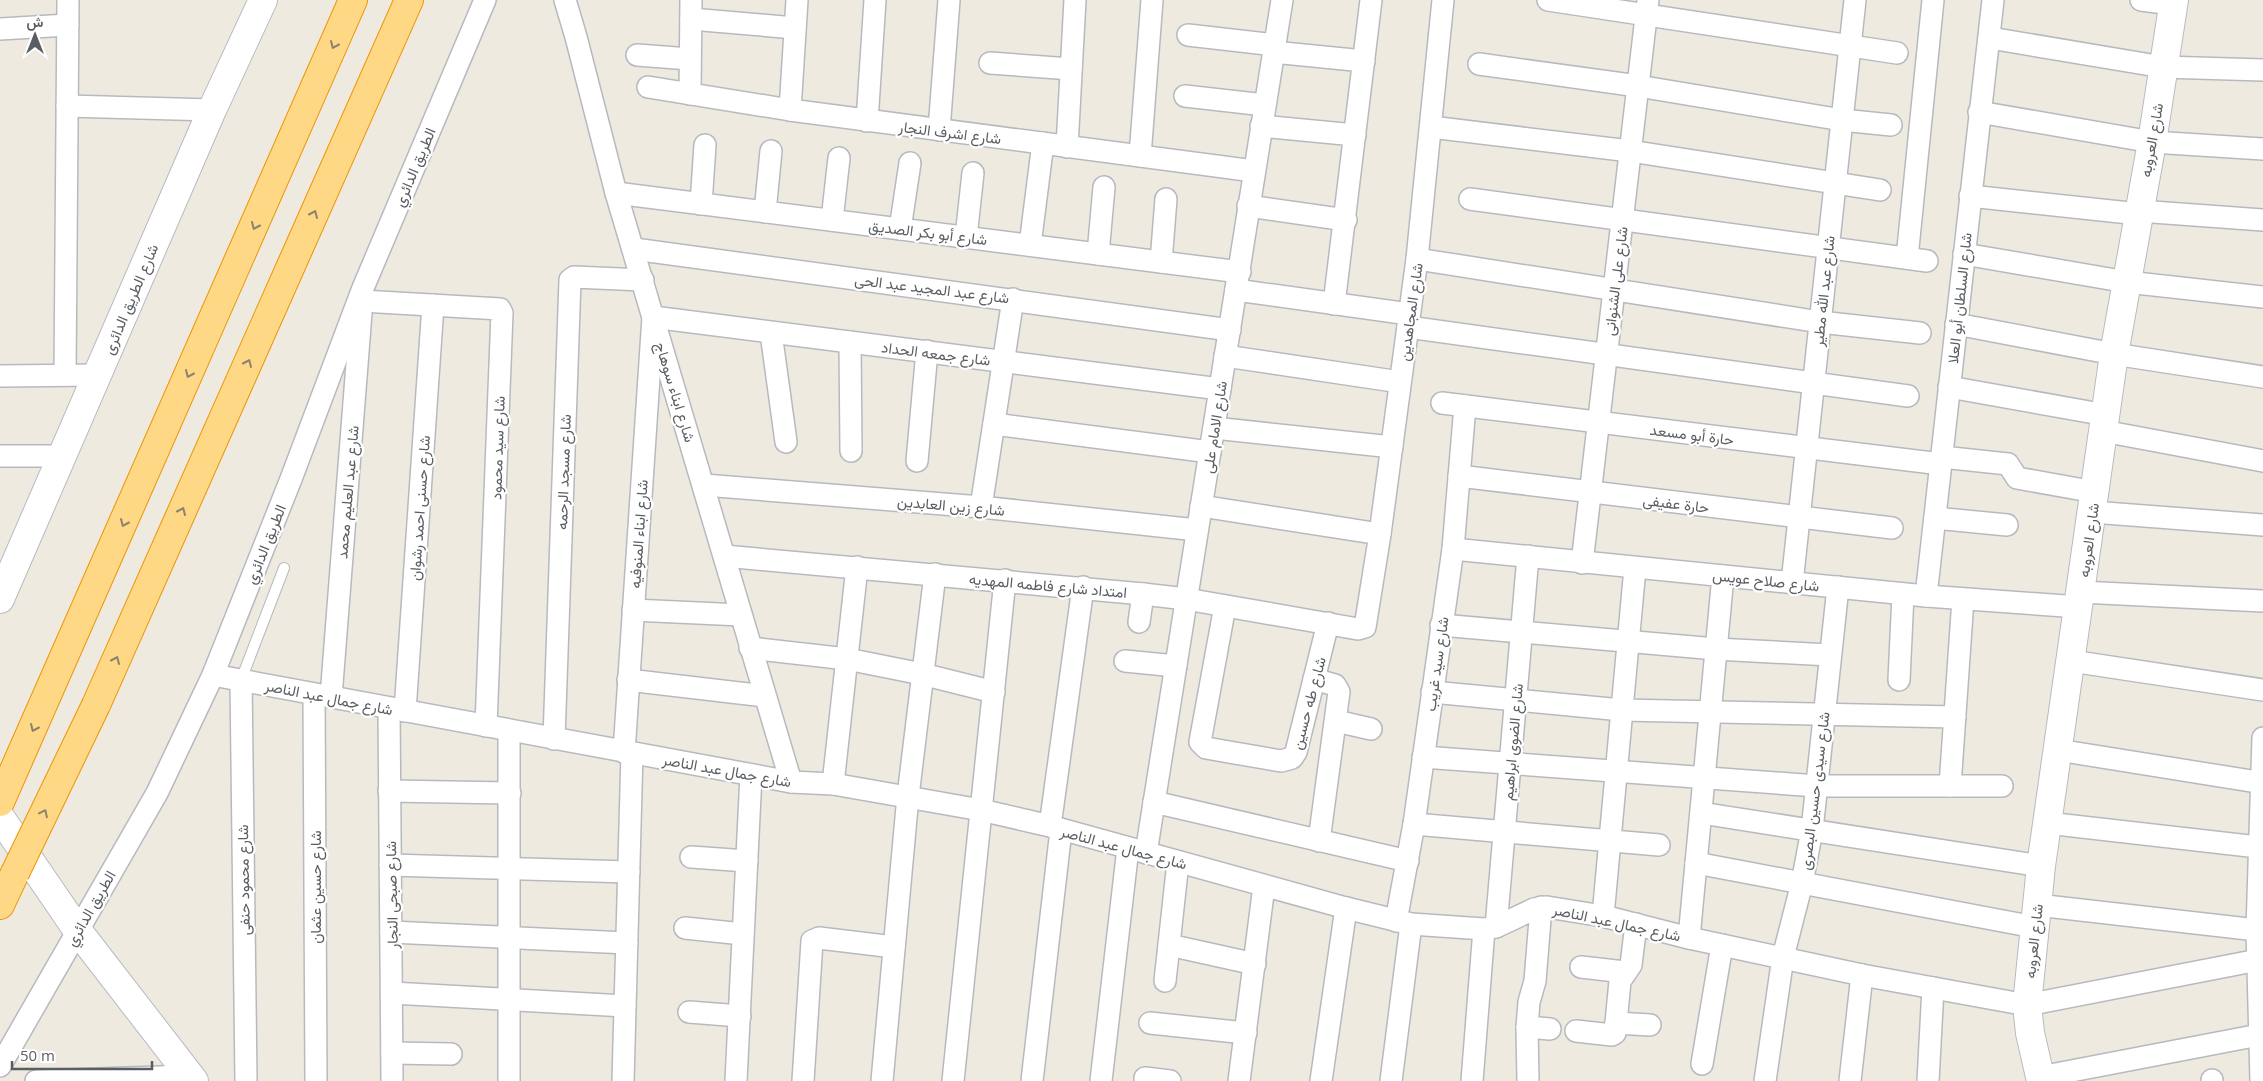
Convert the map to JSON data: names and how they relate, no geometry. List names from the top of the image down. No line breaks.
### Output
{"streets":{"street":["شارع اشرف النجار","شارع العروبه","الطريق الدائري","شارع أبو بكر الصديق","شارع على الشنوانى","شارع عبد المجيد عبد الحى","شارع عبد الله مطير","شارع السلطان أبو العلا","شارع الطريق الدائرى","شارع المجاهدين","شارع جمعه الحداد","شارع ابناء سوهاج","شارع الامام على","حارة أبو مسعد","شارع سيد محمود","شارع مسجد الرحمه","شارع عبد العليم محمد","حارة عفيفى","شارع زين العابدين","شارع حسنى احمد رشوان","شارع ابناء المنوفيه","شارع صلاح عويس","امتداد شارع فاطمه المهديه","شارع سيد غريب","شارع جمال عبد الناصر","شارع طه حسين","شارع الضوى ابراهيم","شارع سيدى حسين البصرى","شارع محمود حنفى","شارع حسين عثمان","شارع صبحى النجار"]},"crossings":[["شارع اشرف النجار","شارع الامام على"],["شارع العروبه","حارة أبو مسعد"],["شارع العروبه","شارع صلاح عويس"],["شارع العروبه","شارع جمال عبد الناصر"],["الطريق الدائري","شارع سيد محمود"],["الطريق الدائري","شارع عبد العليم محمد"],["الطريق الدائري","شارع جمال عبد الناصر"],["شارع أبو بكر الصديق","شارع على الشنوانى"],["شارع أبو بكر الصديق","شارع عبد الله مطير"],["شارع أبو بكر الصديق","شارع المجاهدين"],["شارع أبو بكر الصديق","شارع ابناء سوهاج"],["شارع أبو بكر الصديق","شارع الامام على"],["شارع على الشنوانى","حارة أبو مسعد"],["شارع على الشنوانى","حارة عفيفى"],["شارع على الشنوانى","شارع صلاح عويس"],["شارع عبد المجيد عبد الحى","شارع ابناء سوهاج"],["شارع عبد المجيد عبد الحى","شارع الامام على"],["شارع عبد الله مطير","حارة أبو مسعد"],["شارع عبد الله مطير","حارة عفيفى"],["شارع عبد الله مطير","شارع صلاح عويس"],["شارع السلطان أبو العلا","حارة أبو مسعد"],["شارع السلطان أبو العلا","شارع صلاح عويس"],["شارع المجاهدين","امتداد شارع فاطمه المهديه"],["شارع جمعه الحداد","شارع ابناء سوهاج"],["شارع جمعه الحداد","شارع الامام على"],["شارع جمعه الحداد","شارع ابناء المنوفيه"],["شارع ابناء سوهاج","شارع مسجد الرحمه"],["شارع ابناء سوهاج","شارع زين العابدين"],["شارع ابناء سوهاج","شارع ابناء المنوفيه"],["شارع ابناء سوهاج","امتداد شارع فاطمه المهديه"],["شارع ابناء سوهاج","شارع جمال عبد الناصر"],["شارع الامام على","شارع زين العابدين"],["شارع الامام على","امتداد شارع فاطمه المهديه"],["شارع الامام على","شارع جمال عبد الناصر"],["حارة أبو مسعد","شارع سيد غريب"],["شارع سيد محمود","شارع عبد العليم محمد"],["شارع سيد محمود","شارع حسنى احمد رشوان"],["شارع سيد محمود","شارع جمال عبد الناصر"],["شارع مسجد الرحمه","شارع جمال عبد الناصر"],["شارع عبد العليم محمد","شارع جمال عبد الناصر"],["شارع عبد العليم محمد","شارع حسين عثمان"],["حارة عفيفى","شارع سيد غريب"],["شارع حسنى احمد رشوان","شارع جمال عبد الناصر"],["شارع حسنى احمد رشوان","شارع صبحى النجار"],["شارع ابناء المنوفيه","شارع جمال عبد الناصر"],["شارع صلاح عويس","شارع سيد غريب"],["شارع صلاح عويس","شارع الضوى ابراهيم"],["شارع صلاح عويس","شارع سيدى حسين البصرى"],["امتداد شارع فاطمه المهديه","شارع طه حسين"],["شارع سيد غريب","شارع جمال عبد الناصر"],["شارع جمال عبد الناصر","شارع الضوى ابراهيم"],["شارع جمال عبد الناصر","شارع سيدى حسين البصرى"],["شارع جمال عبد الناصر","شارع محمود حنفى"],["شارع جمال عبد الناصر","شارع حسين عثمان"],["شارع جمال عبد الناصر","شارع صبحى النجار"]],"scale_bar":"50 m","north":"top"}
